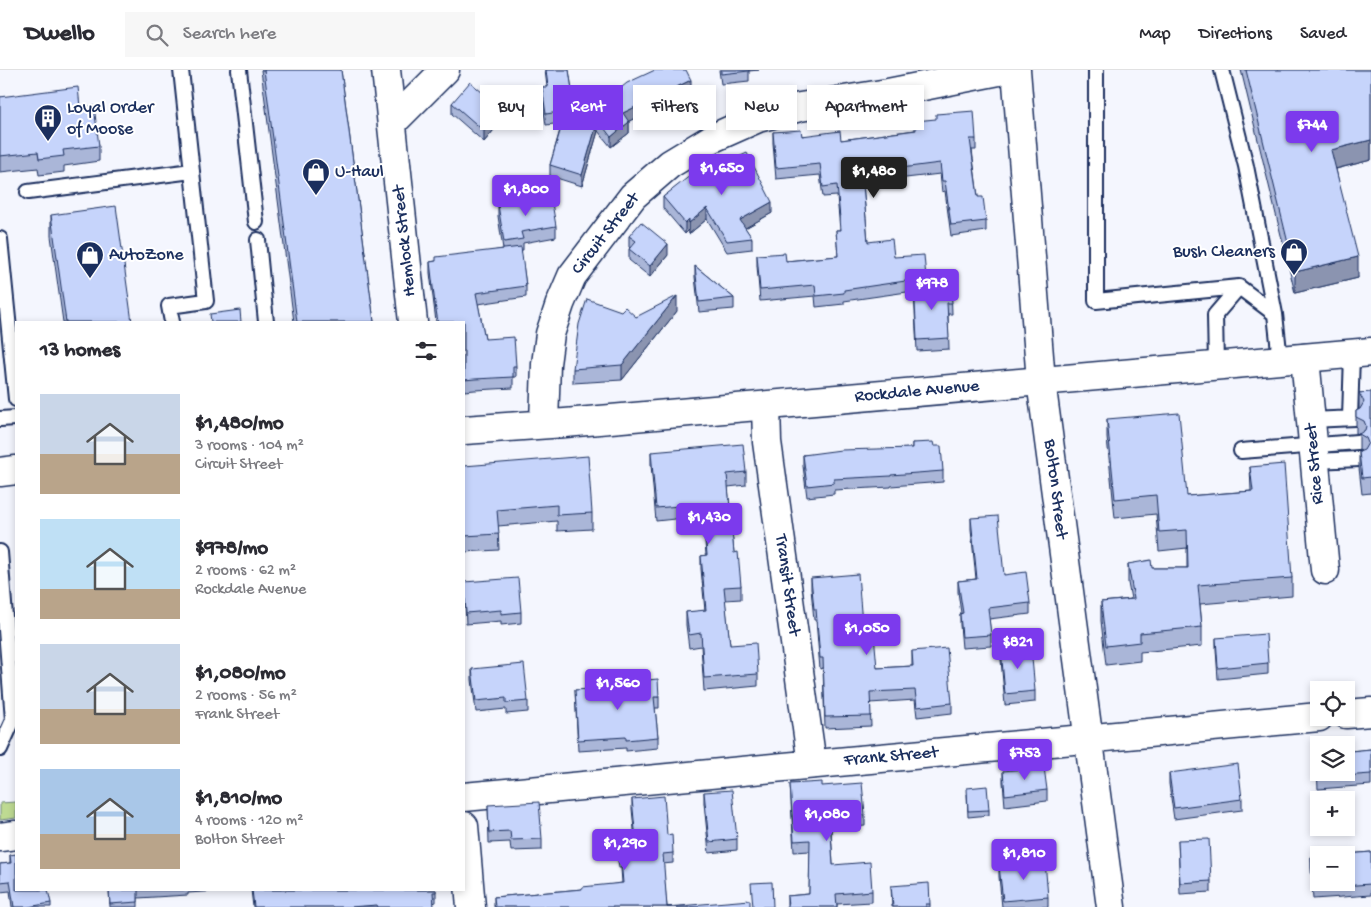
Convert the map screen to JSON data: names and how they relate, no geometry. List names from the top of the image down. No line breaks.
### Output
{"streets":{"street":["Circuit Street","Hemlock Street","Rockdale Avenue","Rice Street","Bolton Street","Transit Street","Frank Street"]},"crossings":[["Circuit Street","Rockdale Avenue"],["Rockdale Avenue","Rice Street"],["Rockdale Avenue","Bolton Street"],["Rockdale Avenue","Transit Street"],["Bolton Street","Frank Street"],["Transit Street","Frank Street"]],"places":{"building":["Loyal Order of Moose"],"shop":["U-Haul","Bush Cleaners","AutoZone"]},"page":{"header":"Dwello","search":"Search here","nav":["Map","Directions","Saved"],"chip":["Buy","Rent","Filters","New","Apartment"],"price":["$744","$1,650","$1,480","$1,800","$978","$1,430","$1,050","$821","$1,560","$753","$1,080","$1,290","$1,810"],"heading":"13 homes","list":[{"name":"$1,480/mo","note":"3 rooms · 104 m² · Circuit Street"},{"name":"$978/mo","note":"2 rooms · 62 m² · Rockdale Avenue"},{"name":"$1,080/mo","note":"2 rooms · 56 m² · Frank Street"},{"name":"$1,810/mo","note":"4 rooms · 120 m² · Bolton Street"}],"map_buttons":["+","−"]}}
